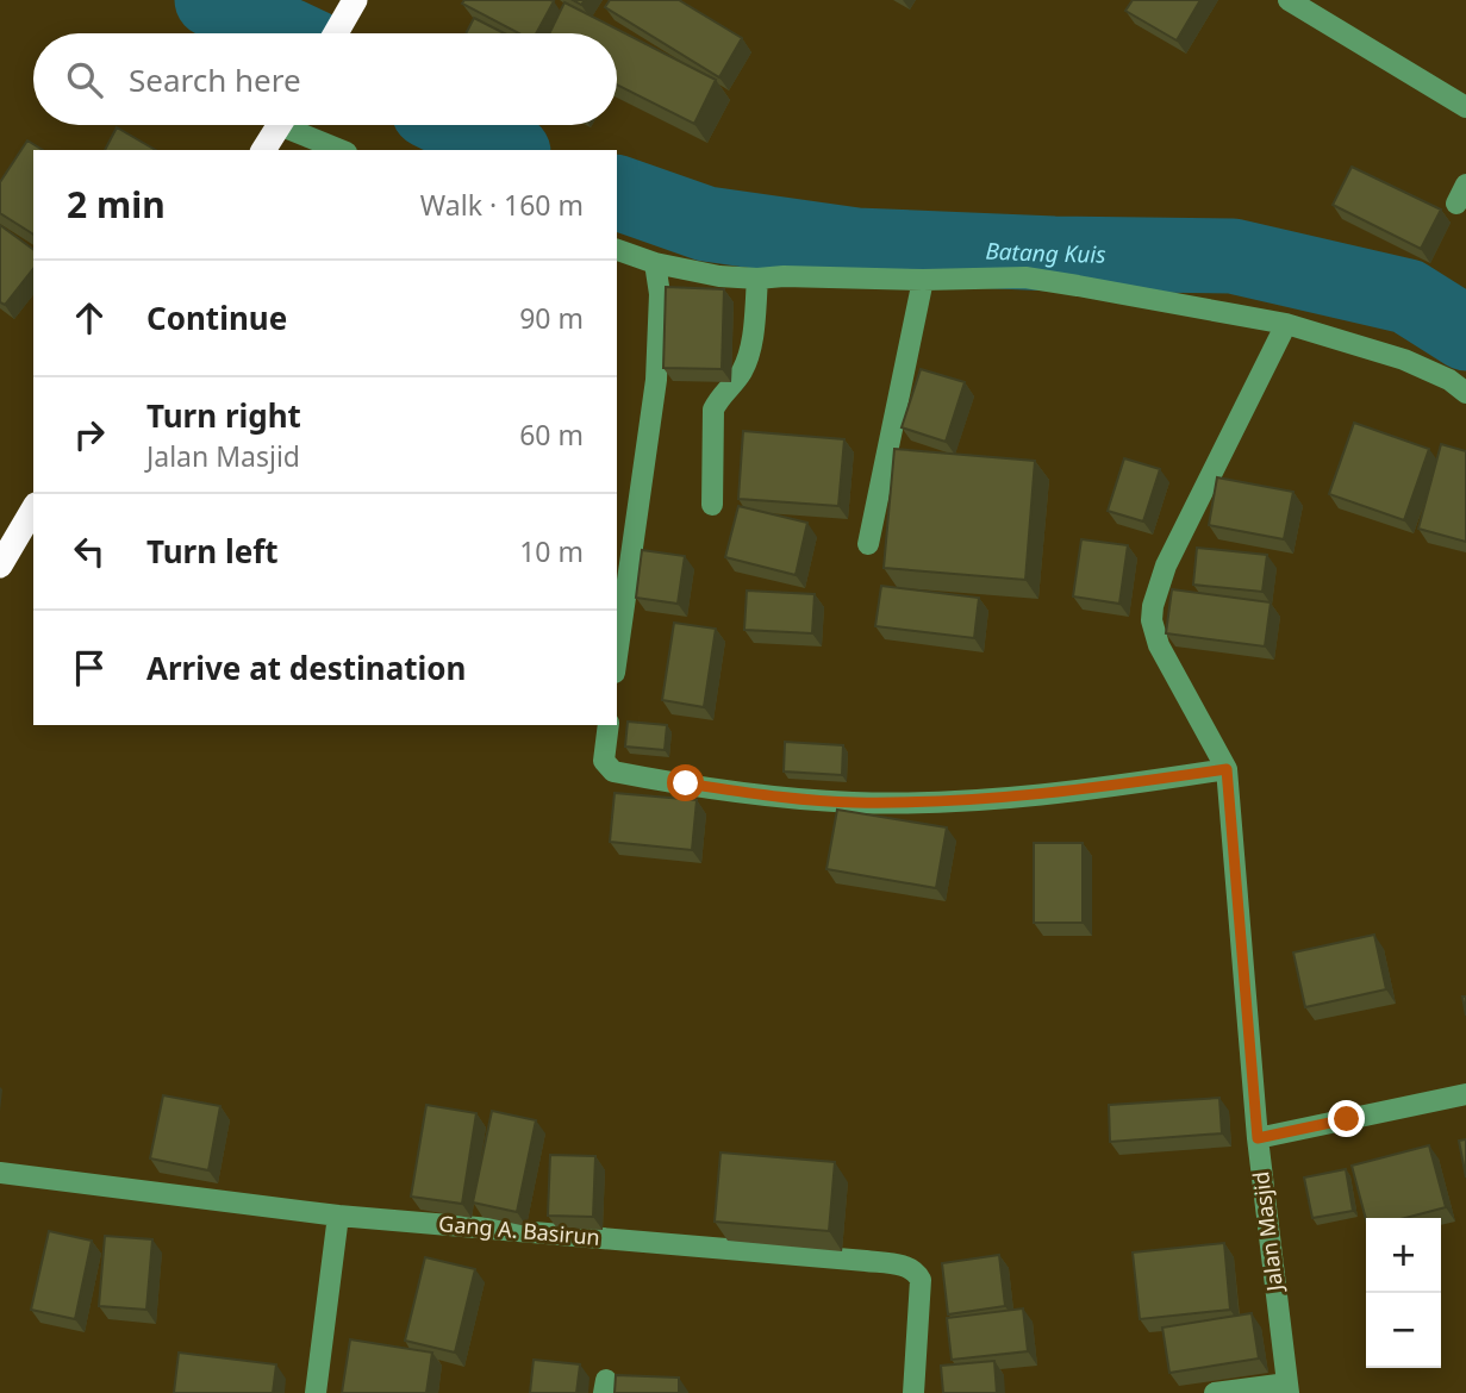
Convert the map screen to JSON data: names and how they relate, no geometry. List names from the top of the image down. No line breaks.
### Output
{"streets":{"street":["Gang A. Basirun","Jalan Masjid"]},"water":["Batang Kuis"],"page":{"search":"Search here","heading":["2 min","Walk · 160 m"],"list":[["Continue","90 m"],["Turn right","Jalan Masjid","60 m"],["Turn left","10 m"],"Arrive at destination"],"map_buttons":["+","−"]}}
